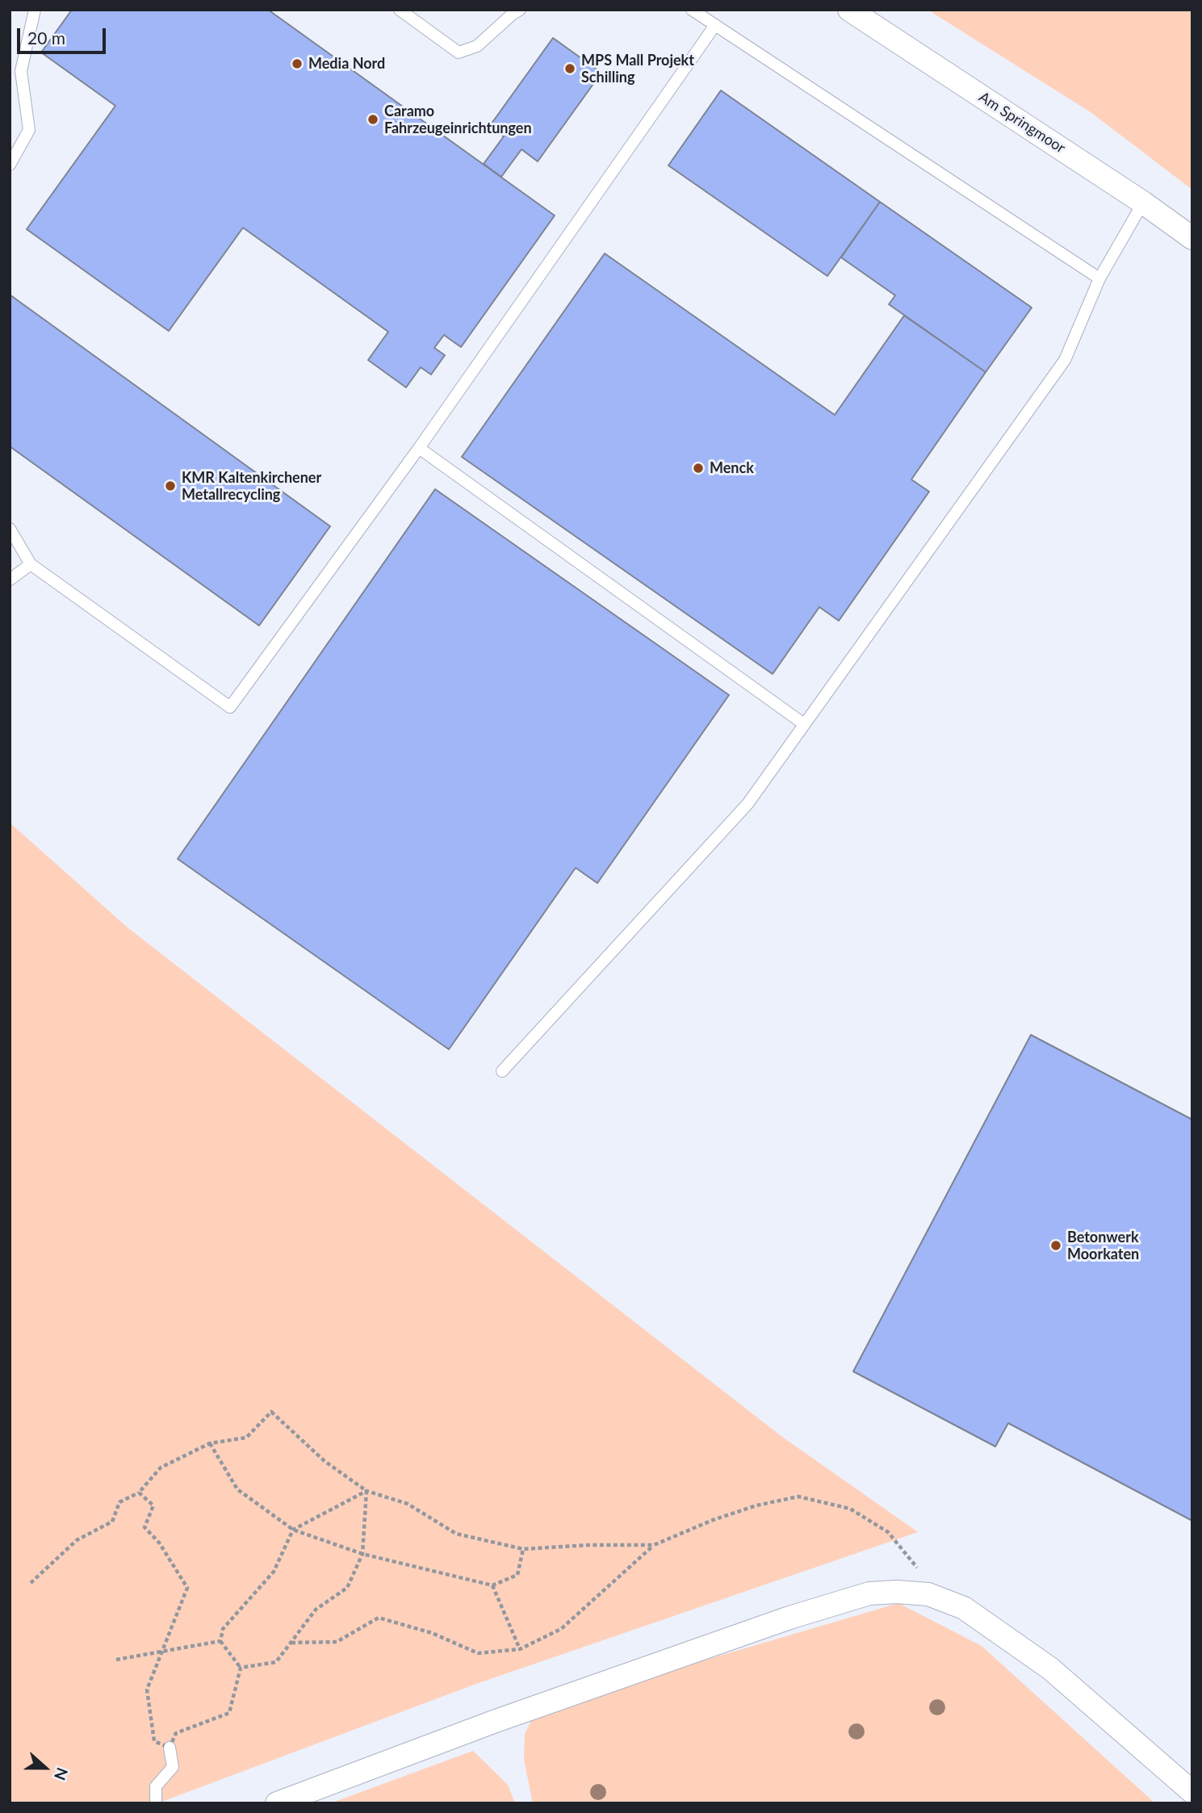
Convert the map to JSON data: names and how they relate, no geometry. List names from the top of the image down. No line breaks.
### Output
{"streets":{"street":["Am Springmoor"]},"places":["Media Nord","MPS Mall Projekt Schilling","Caramo Fahrzeugeinrichtungen","Menck","KMR Kaltenkirchener Metallrecycling","Betonwerk Moorkaten"],"scale_bar":"20 m","north":"right"}
